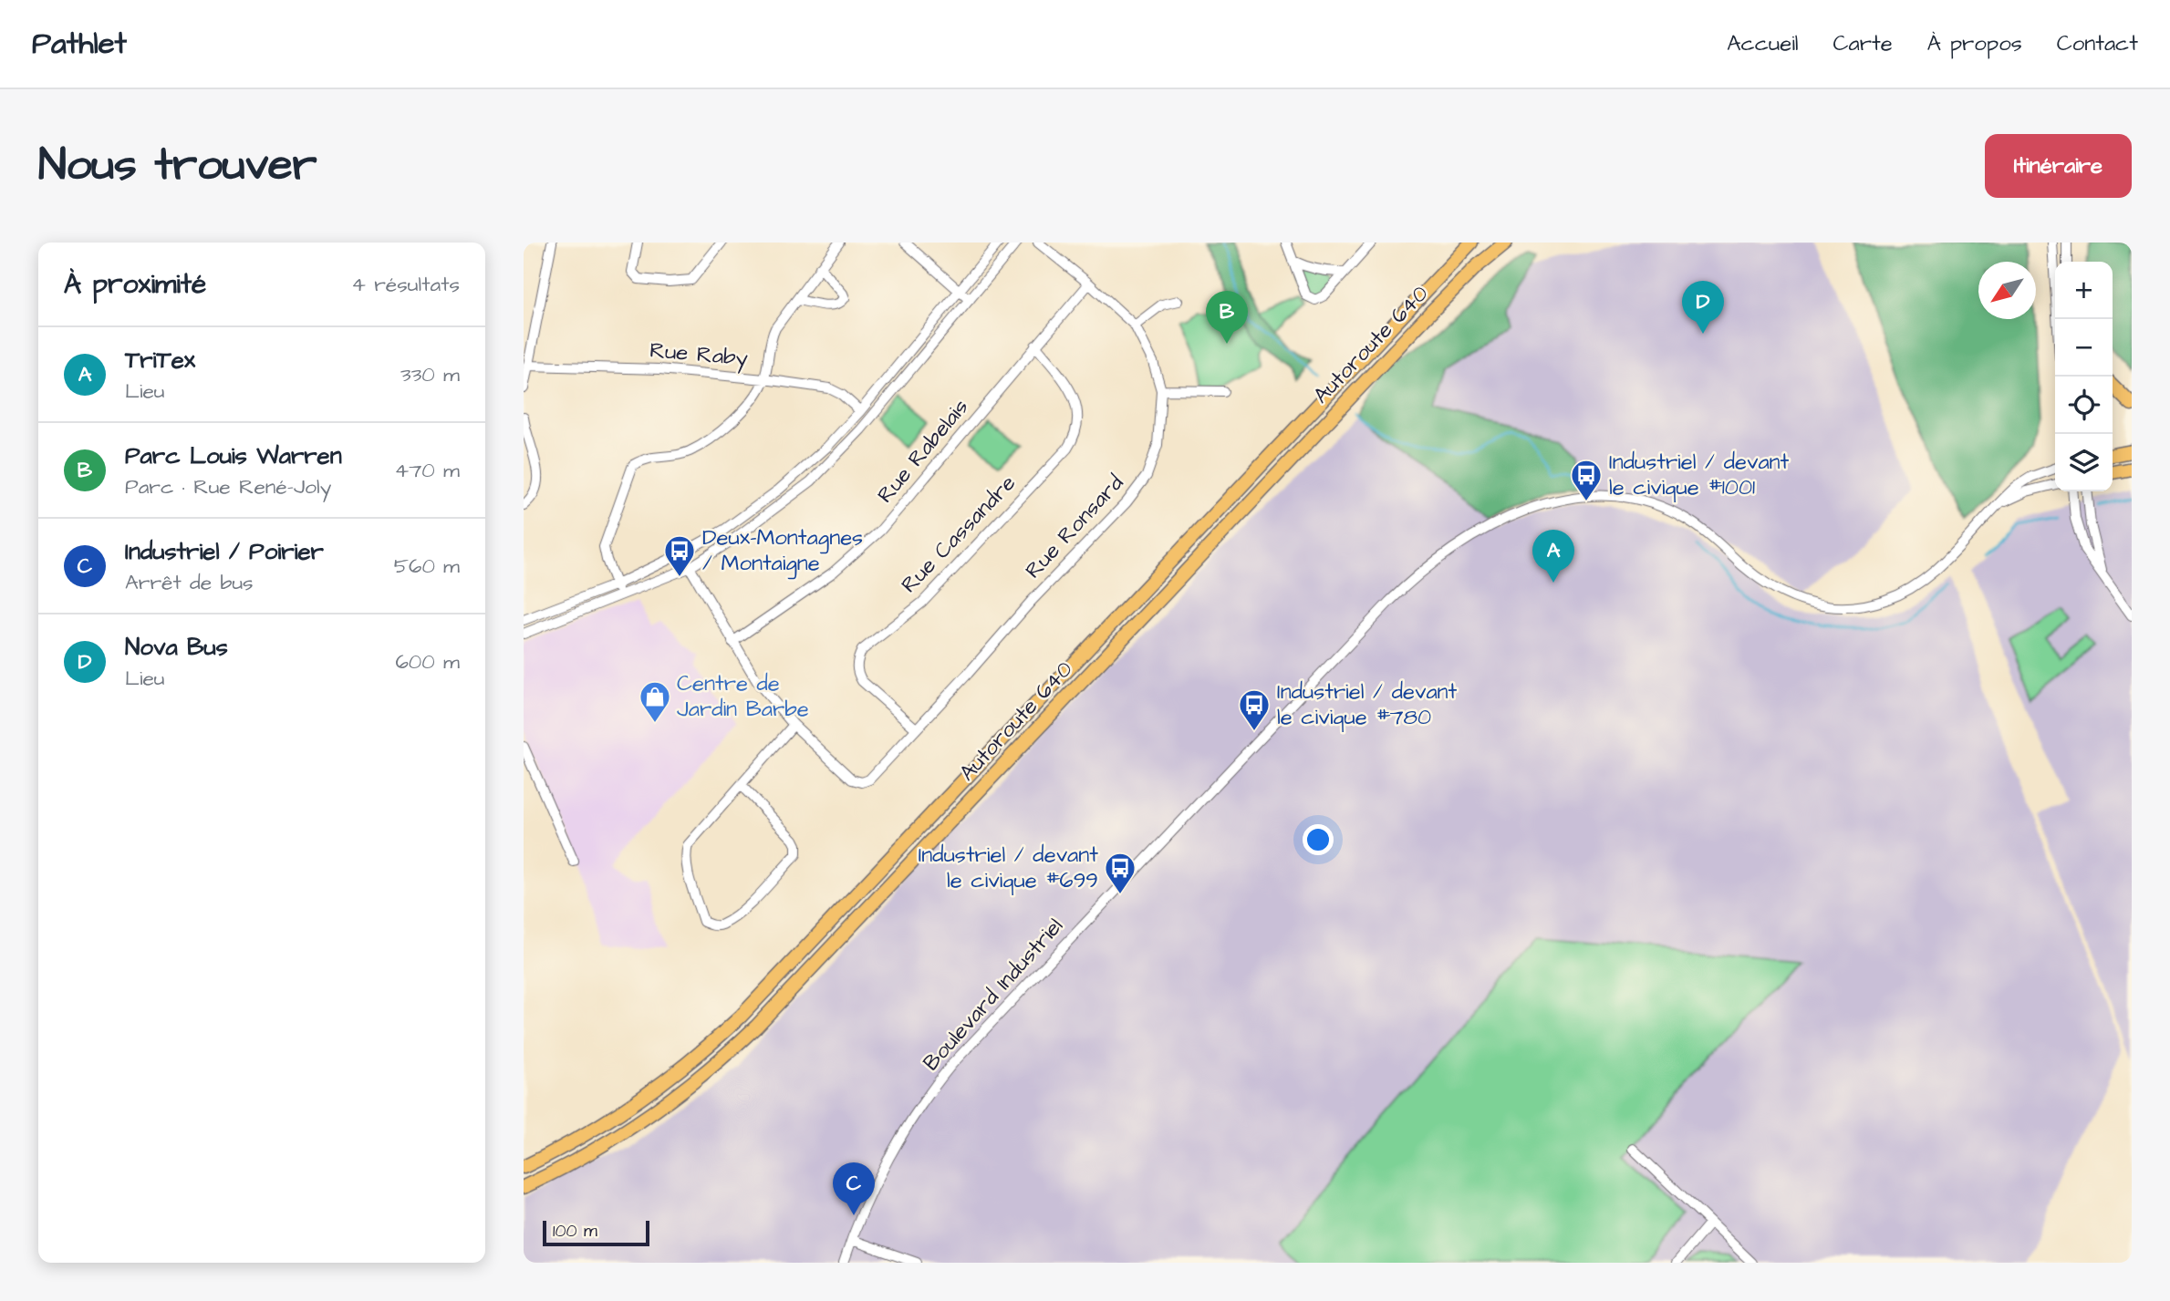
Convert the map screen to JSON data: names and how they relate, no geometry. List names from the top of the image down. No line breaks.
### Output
{"streets":{"highway":["Autoroute 640"],"street":["Rue Raby","Rue Rabelais","Rue Ronsard","Rue Cassandre","Boulevard Industriel"]},"crossings":[["Rue Rabelais","Rue Ronsard"],["Rue Rabelais","Rue Cassandre"],["Rue Ronsard","Rue Cassandre"]],"places":{"bus stop":["Industriel / devant le civique #1001","Deux-Montagnes / Montaigne","Industriel / devant le civique #780","Industriel / devant le civique #699"],"shop":["Centre de Jardin Barbe"]},"scale_bar":"100 m","north":"bottom left","page":{"header":"Pathlet","nav":["Accueil","Carte","À propos","Contact"],"buttons":"Itinéraire","title":"Nous trouver","heading":["À proximité","4 résultats"],"map_buttons":["+","−"],"pins":["D","B","A","C"],"list":[{"mark":"A","name":"TriTex","note":"Lieu","value":"330 m"},{"mark":"B","name":"Parc Louis Warren","note":"Parc · Rue René-Joly","value":"470 m"},{"mark":"C","name":"Industriel / Poirier","note":"Arrêt de bus","value":"560 m"},{"mark":"D","name":"Nova Bus","note":"Lieu","value":"600 m"}],"scale":"100 m"}}
